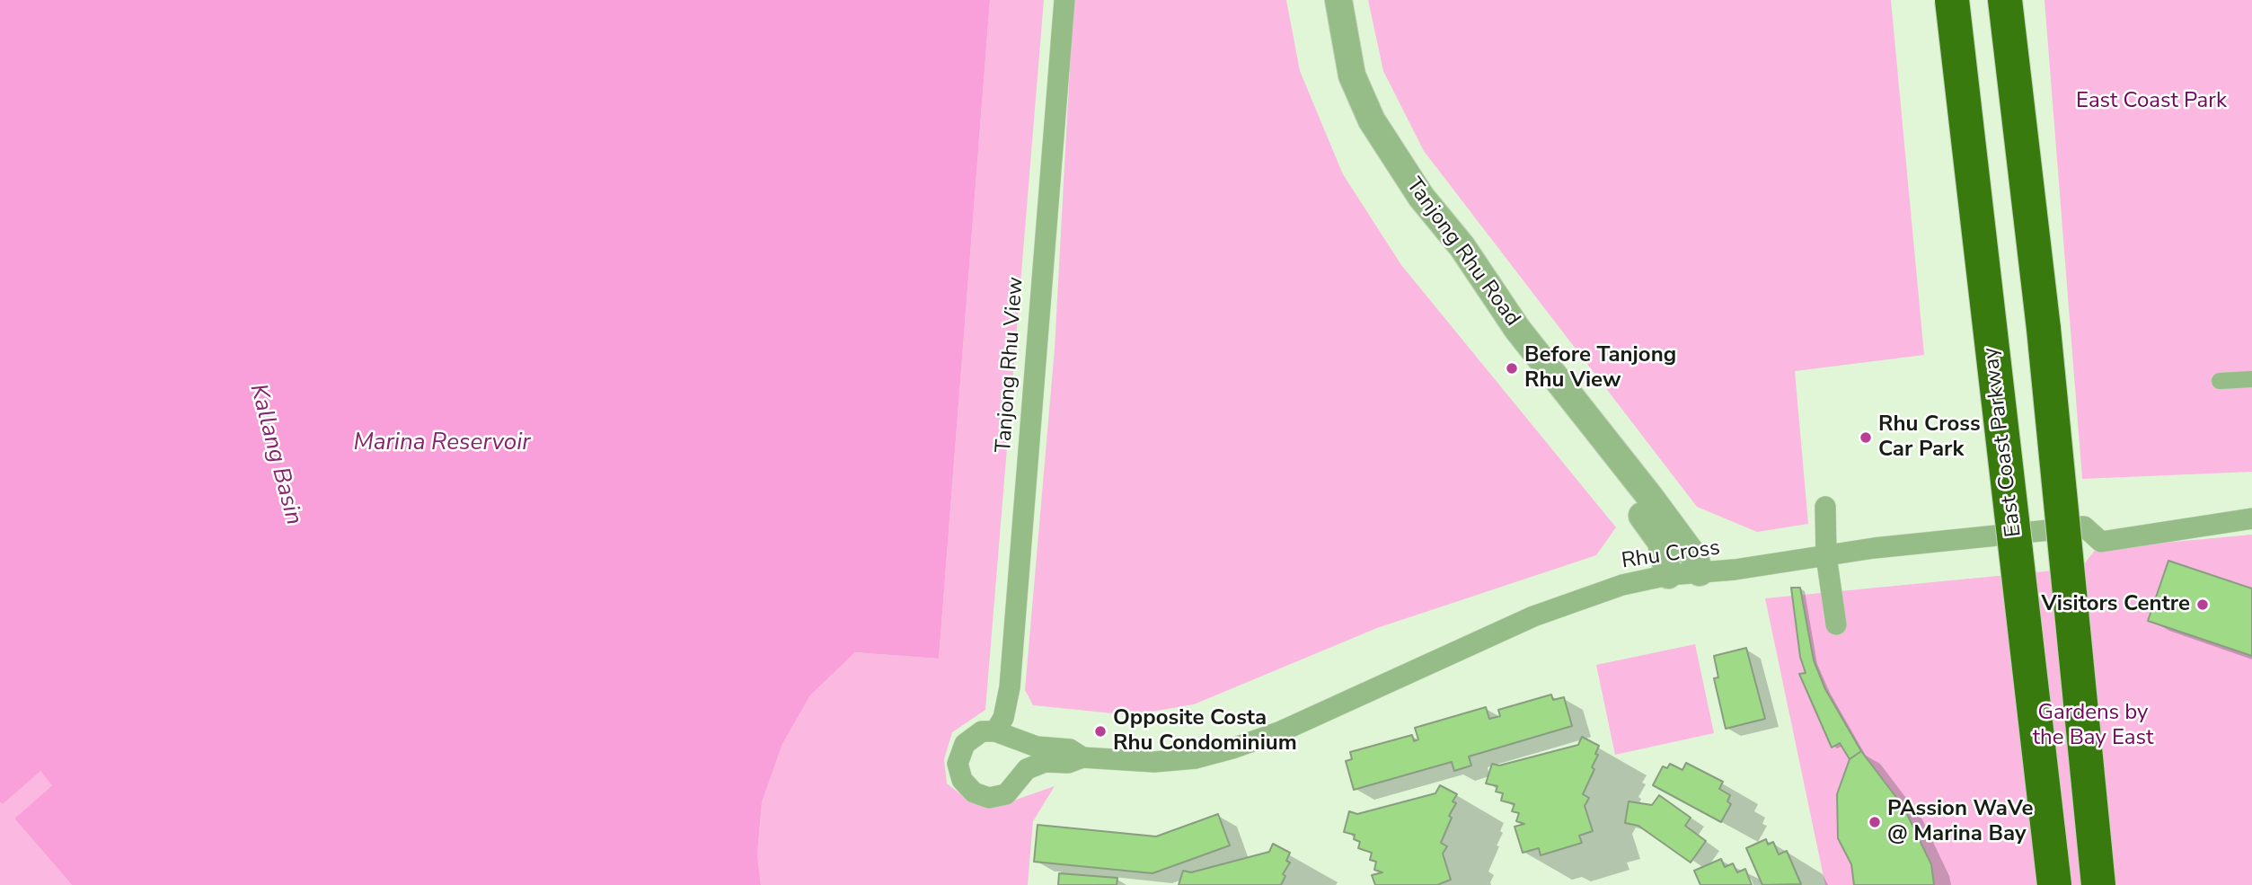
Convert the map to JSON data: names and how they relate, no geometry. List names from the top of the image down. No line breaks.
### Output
{"streets":{"highway":["East Coast Parkway"],"street":["Tanjong Rhu Road","Tanjong Rhu View","Rhu Cross"]},"crossings":[["Tanjong Rhu Road","Rhu Cross"],["Tanjong Rhu View","Rhu Cross"]],"water":["Marina Reservoir","Kallang Basin"],"parks":["East Coast Park","Gardens by the Bay East"],"places":["Before Tanjong Rhu View","Rhu Cross Car Park","Visitors Centre","Opposite Costa Rhu Condominium","PAssion WaVe @ Marina Bay"]}
